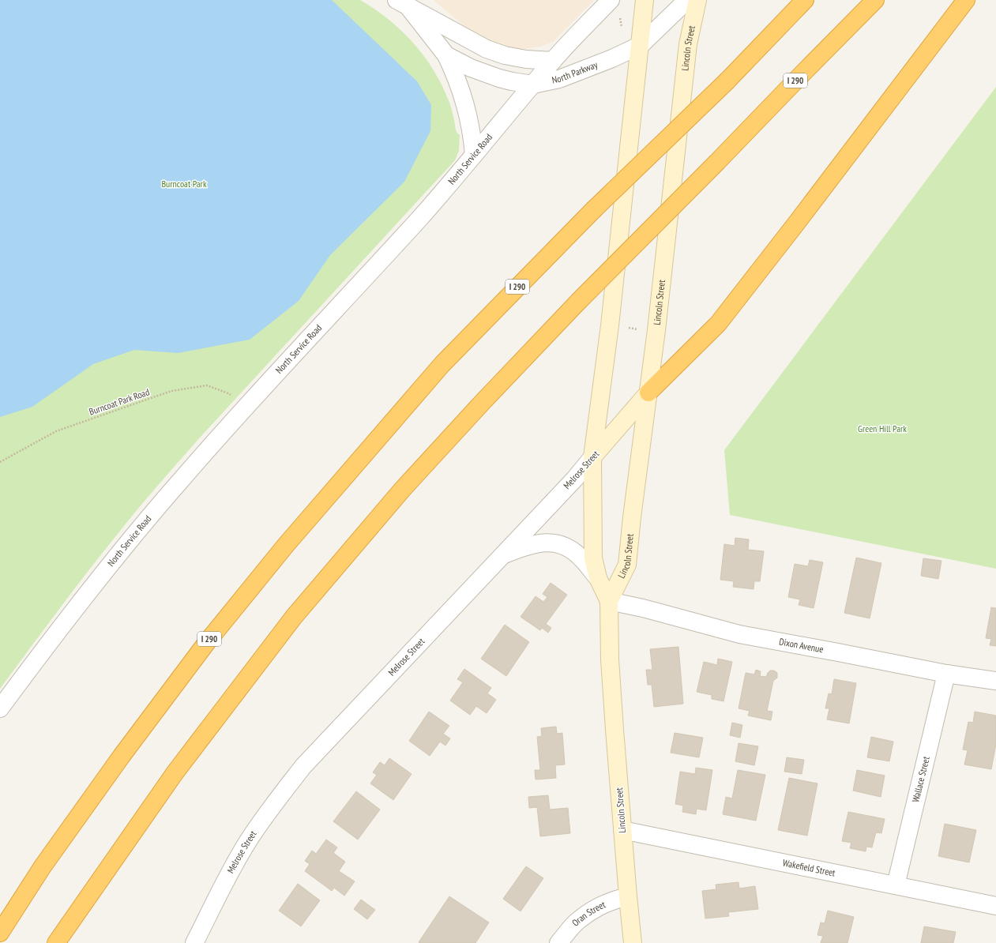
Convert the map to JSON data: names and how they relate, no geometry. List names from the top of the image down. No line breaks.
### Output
{"streets":{"highway":["I 290"],"main road":["Lincoln Street","Melrose Street"],"street":["North Parkway","North Service Road","Dixon Avenue","Wallace Street","Wakefield Street","Oran Street"],"path":["Burncoat Park Road"]},"crossings":[["Lincoln Street","North Parkway"],["Lincoln Street","Melrose Street"],["Lincoln Street","Dixon Avenue"],["Lincoln Street","Wakefield Street"],["Lincoln Street","Oran Street"],["North Parkway","North Service Road"],["North Service Road","Burncoat Park Road"],["Dixon Avenue","Wallace Street"],["Wallace Street","Wakefield Street"]],"parks":["Burncoat Park","Green Hill Park"]}
